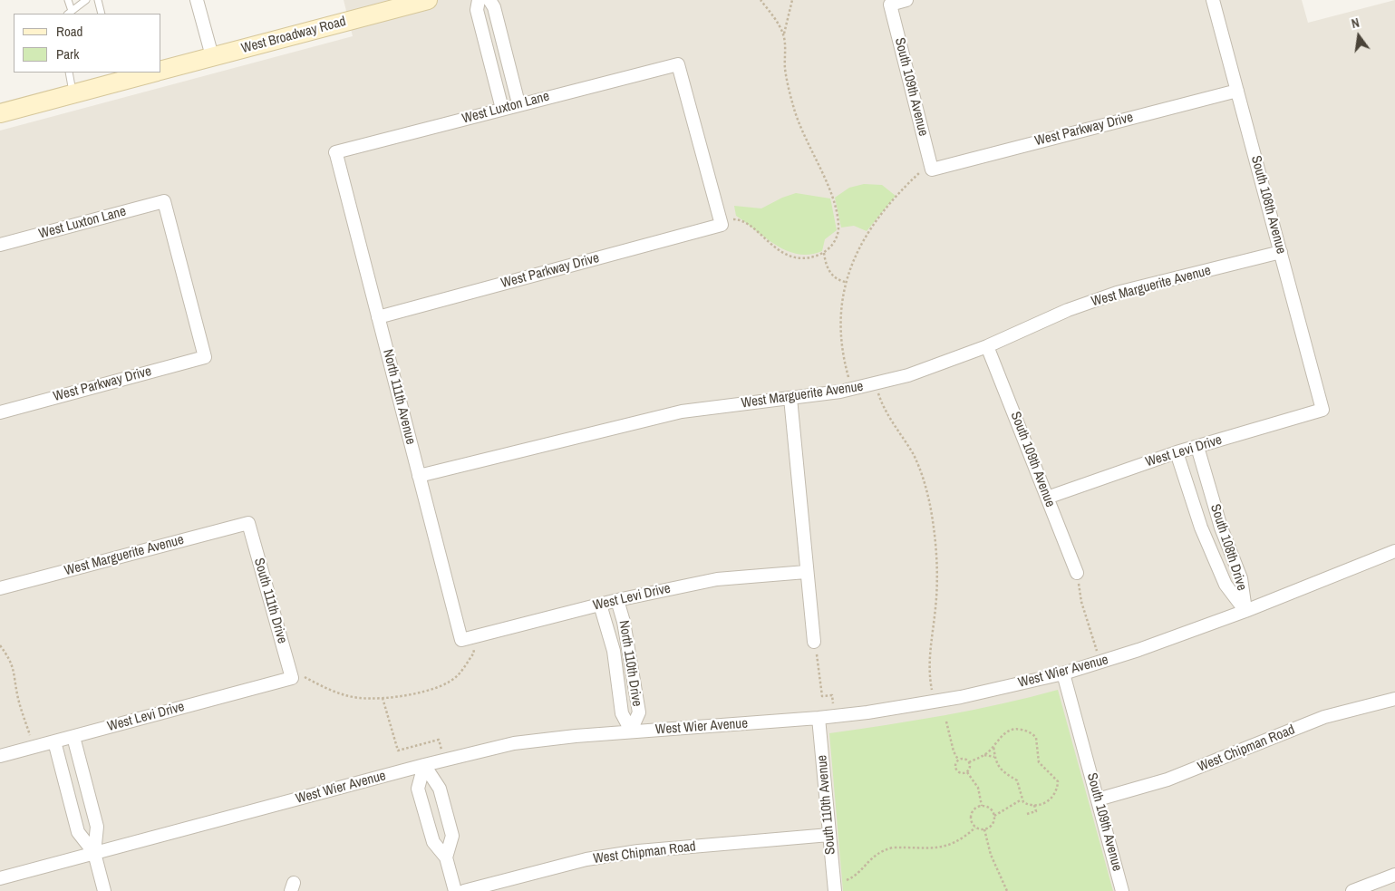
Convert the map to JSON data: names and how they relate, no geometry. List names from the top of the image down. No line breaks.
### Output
{"streets":{"main road":["West Broadway Road"],"street":["South 109th Avenue","West Luxton Lane","West Parkway Drive","South 108th Avenue","West Marguerite Avenue","North 111th Avenue","West Levi Drive","South 108th Drive","South 111th Drive","North 110th Drive","West Wier Avenue","West Chipman Road","South 110th Avenue"]},"crossings":[["South 109th Avenue","West Parkway Drive"],["South 109th Avenue","West Marguerite Avenue"],["South 109th Avenue","West Levi Drive"],["South 109th Avenue","West Wier Avenue"],["South 109th Avenue","West Chipman Road"],["West Luxton Lane","West Parkway Drive"],["West Luxton Lane","North 111th Avenue"],["West Parkway Drive","South 108th Avenue"],["West Parkway Drive","North 111th Avenue"],["South 108th Avenue","West Marguerite Avenue"],["South 108th Avenue","West Levi Drive"],["West Marguerite Avenue","North 111th Avenue"],["West Marguerite Avenue","South 111th Drive"],["North 111th Avenue","West Levi Drive"],["West Levi Drive","South 108th Drive"],["West Levi Drive","South 111th Drive"],["West Levi Drive","North 110th Drive"],["South 108th Drive","West Wier Avenue"],["North 110th Drive","West Wier Avenue"],["West Wier Avenue","South 110th Avenue"],["West Chipman Road","South 110th Avenue"]],"legend":["Road","Park"],"north":"top"}
